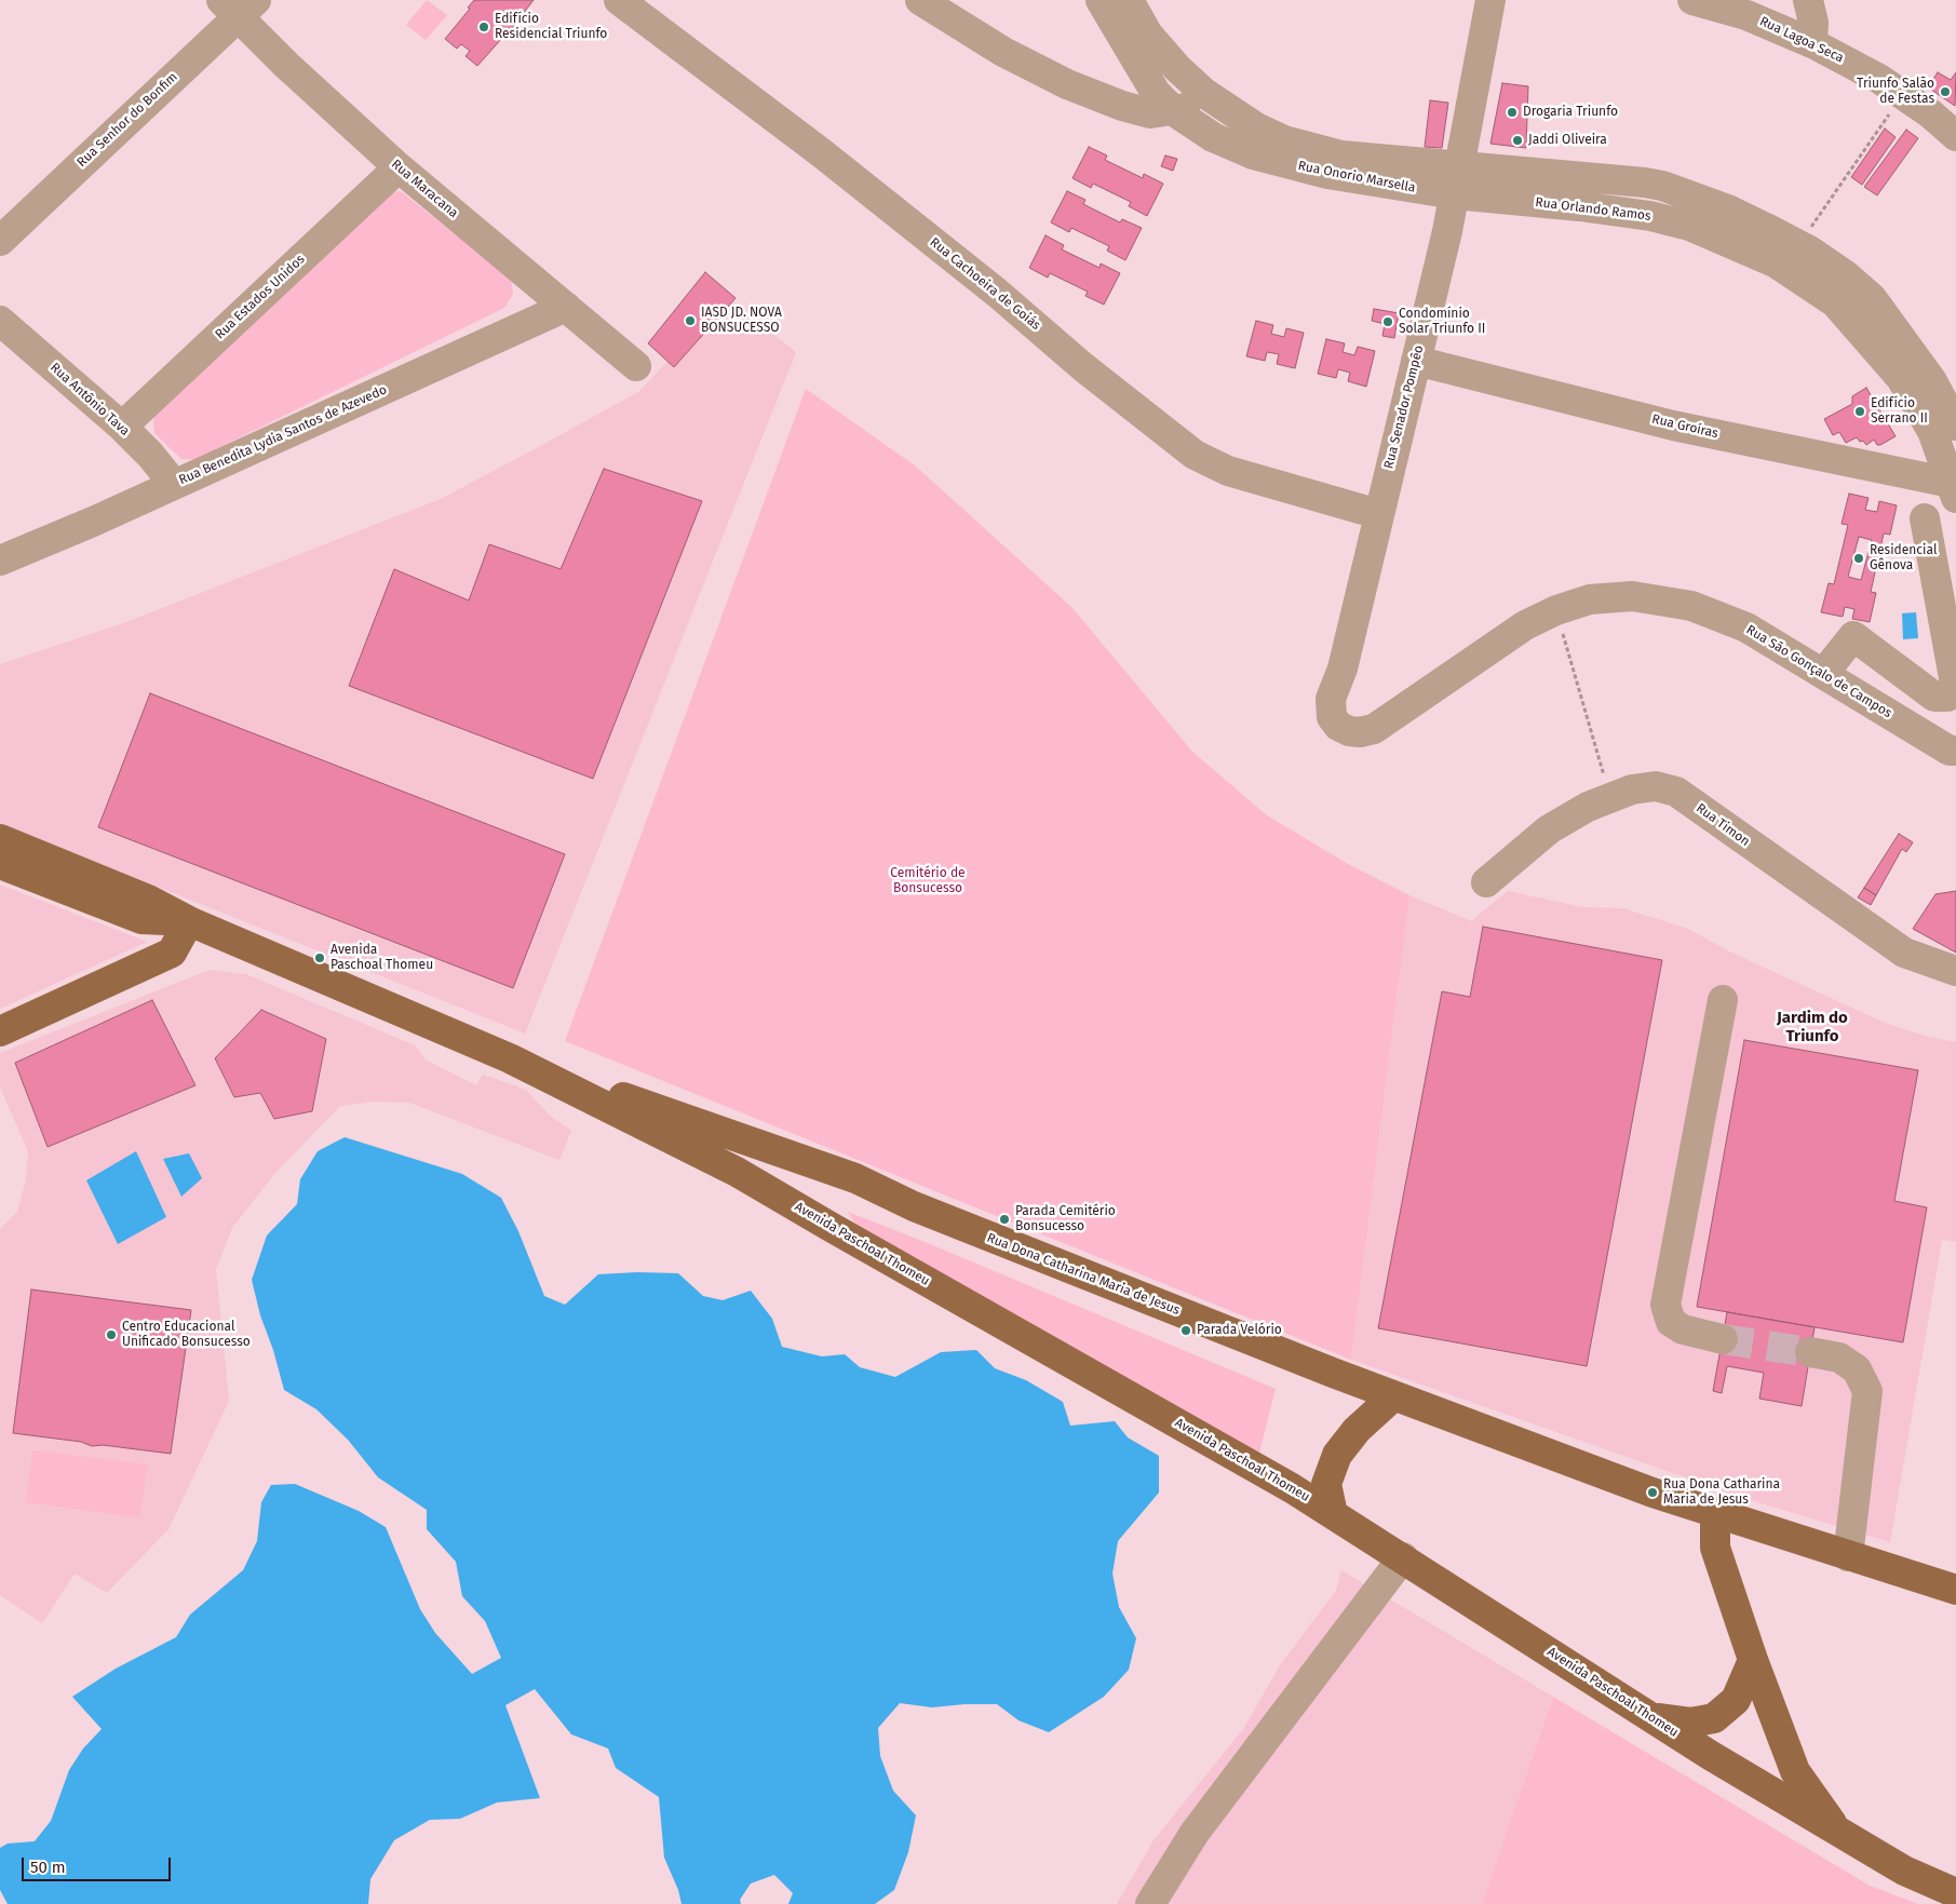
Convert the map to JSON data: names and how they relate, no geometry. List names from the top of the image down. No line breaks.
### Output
{"streets":{"main road":["Avenida Paschoal Thomeu","Rua Dona Catharina Maria de Jesus"],"street":["Rua Lagoa Seca","Rua Senhor do Bonfim","Rua Onorio Marsella","Rua Maracana","Rua Orlando Ramos","Rua Cachoeira de Goiás","Rua Estados Unidos","Rua Antônio Tava","Rua Senador Pompêo","Rua Groíras","Rua Benedita Lydia Santos de Azevedo","Rua São Gonçalo de Campos","Rua Timon"]},"crossings":[["Rua Senhor do Bonfim","Rua Maracana"],["Rua Onorio Marsella","Rua Orlando Ramos"],["Rua Onorio Marsella","Rua Senador Pompêo"],["Rua Maracana","Rua Estados Unidos"],["Rua Maracana","Rua Benedita Lydia Santos de Azevedo"],["Rua Orlando Ramos","Rua Senador Pompêo"],["Rua Orlando Ramos","Rua Groíras"],["Rua Cachoeira de Goiás","Rua Senador Pompêo"],["Rua Estados Unidos","Rua Antônio Tava"],["Rua Antônio Tava","Rua Benedita Lydia Santos de Azevedo"],["Rua Senador Pompêo","Rua Groíras"],["Rua Senador Pompêo","Rua São Gonçalo de Campos"],["Avenida Paschoal Thomeu","Rua Dona Catharina Maria de Jesus"]],"districts":["Jardim do Triunfo"],"parks":["Cemitério de Bonsucesso"],"places":["Edifício Residencial Triunfo","Triunfo Salão de Festas","Drogaria Triunfo","Jaddi Oliveira","IASD JD. NOVA BONSUCESSO","Condomínio Solar Triunfo II","Edifício Serrano II","Residencial Gênova","Avenida Paschoal Thomeu","Parada Cemitério Bonsucesso","Parada Velório","Centro Educacional Unificado Bonsucesso","Rua Dona Catharina Maria de Jesus"],"scale_bar":"50 m"}
